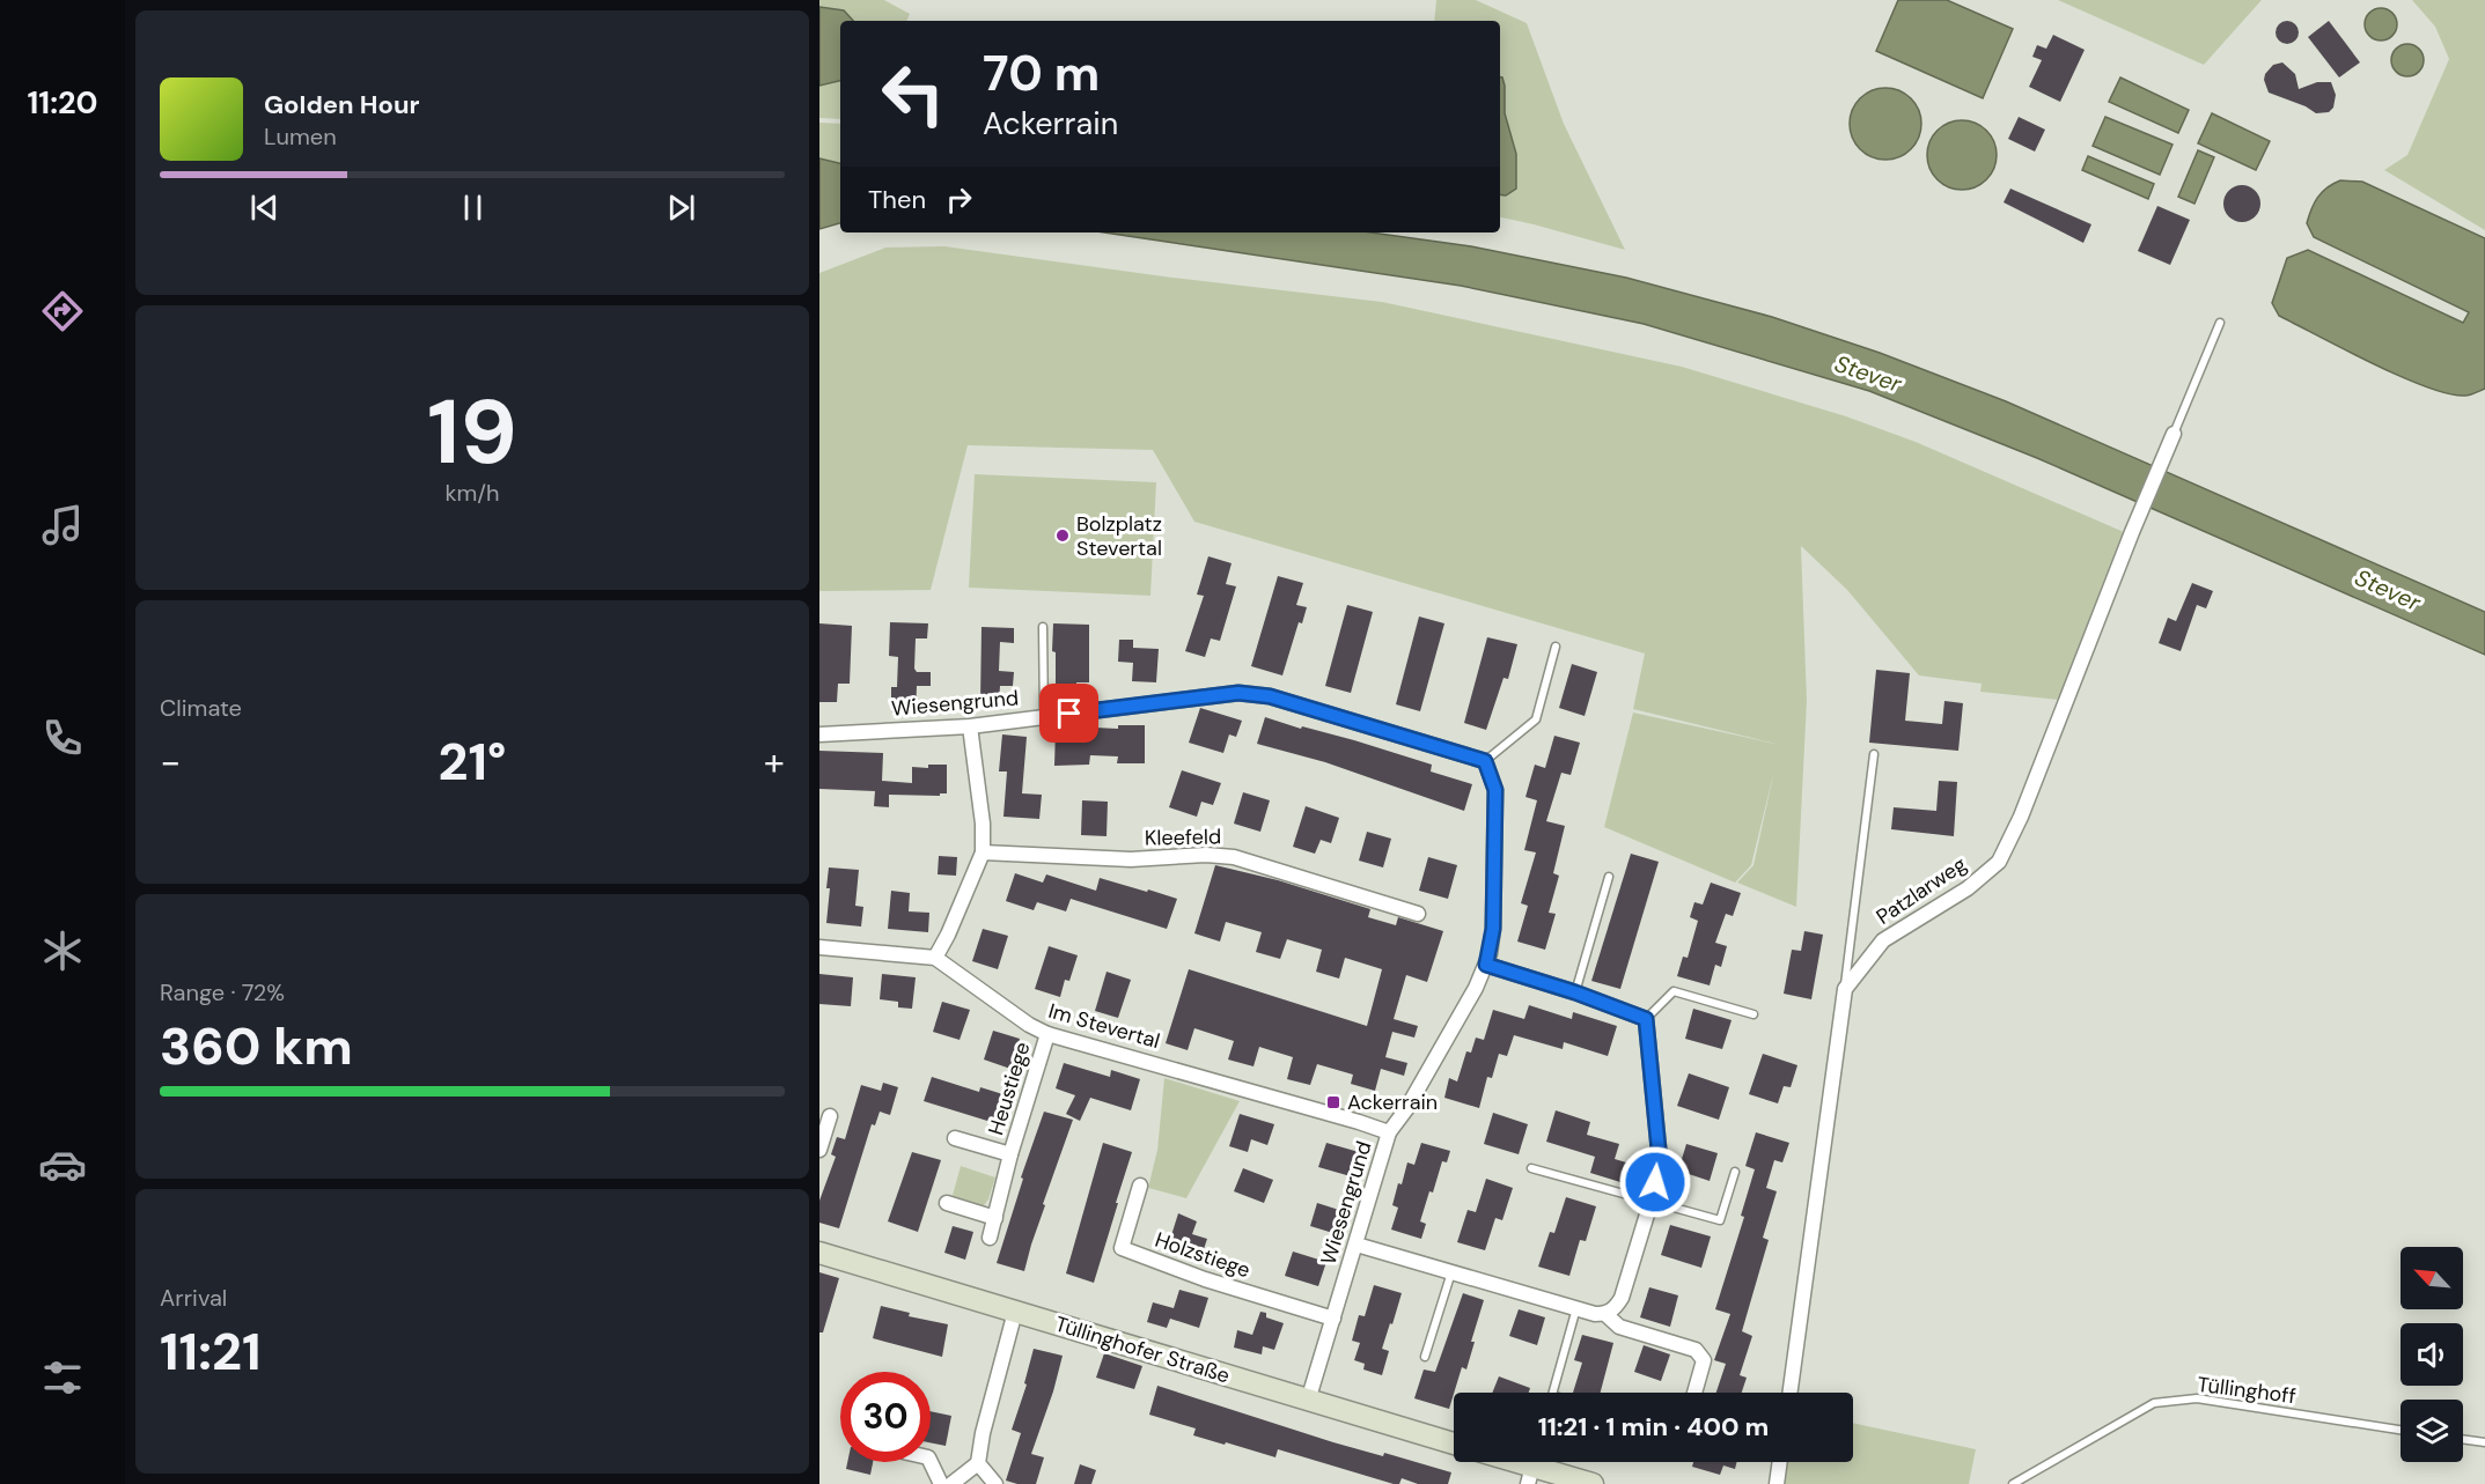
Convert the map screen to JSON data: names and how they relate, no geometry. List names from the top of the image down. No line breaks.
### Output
{"streets":{"main road":["Tüllinghofer Straße"],"street":["Wiesengrund","Kleefeld","Patzlarweg","Im Stevertal","Heustiege","Holzstiege"],"lane":["Tüllinghoff"]},"crossings":[["Wiesengrund","Im Stevertal"],["Wiesengrund","Holzstiege"],["Wiesengrund","Tüllinghofer Straße"],["Im Stevertal","Heustiege"]],"water":["Stever"],"places":{"other":["Bolzplatz Stevertal"],"transit":["Ackerrain"]},"north":"top left","page":{"tabs":"11:20","turn":["70 m","Ackerrain"],"song":["Golden Hour","Lumen"],"then":"Then","tile":[["19","km/h"],"Climate",["Range · 72%","360 km"],["Arrival","11:21"]],"heat":["−","21°","+"],"limit":"30","trip":"11:21 · 1 min · 400 m"}}
